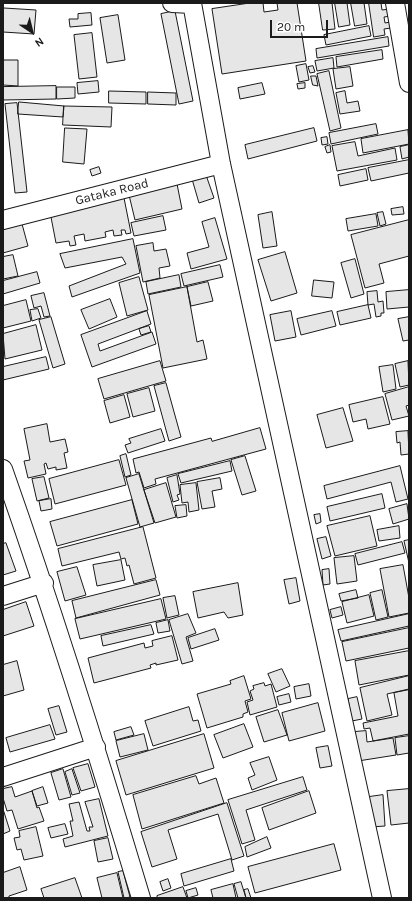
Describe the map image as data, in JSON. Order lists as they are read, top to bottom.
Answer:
{
  "streets": {
    "street": ["Gataka Road"]
  },
  "scale_bar": "20 m",
  "north": "bottom right"
}
